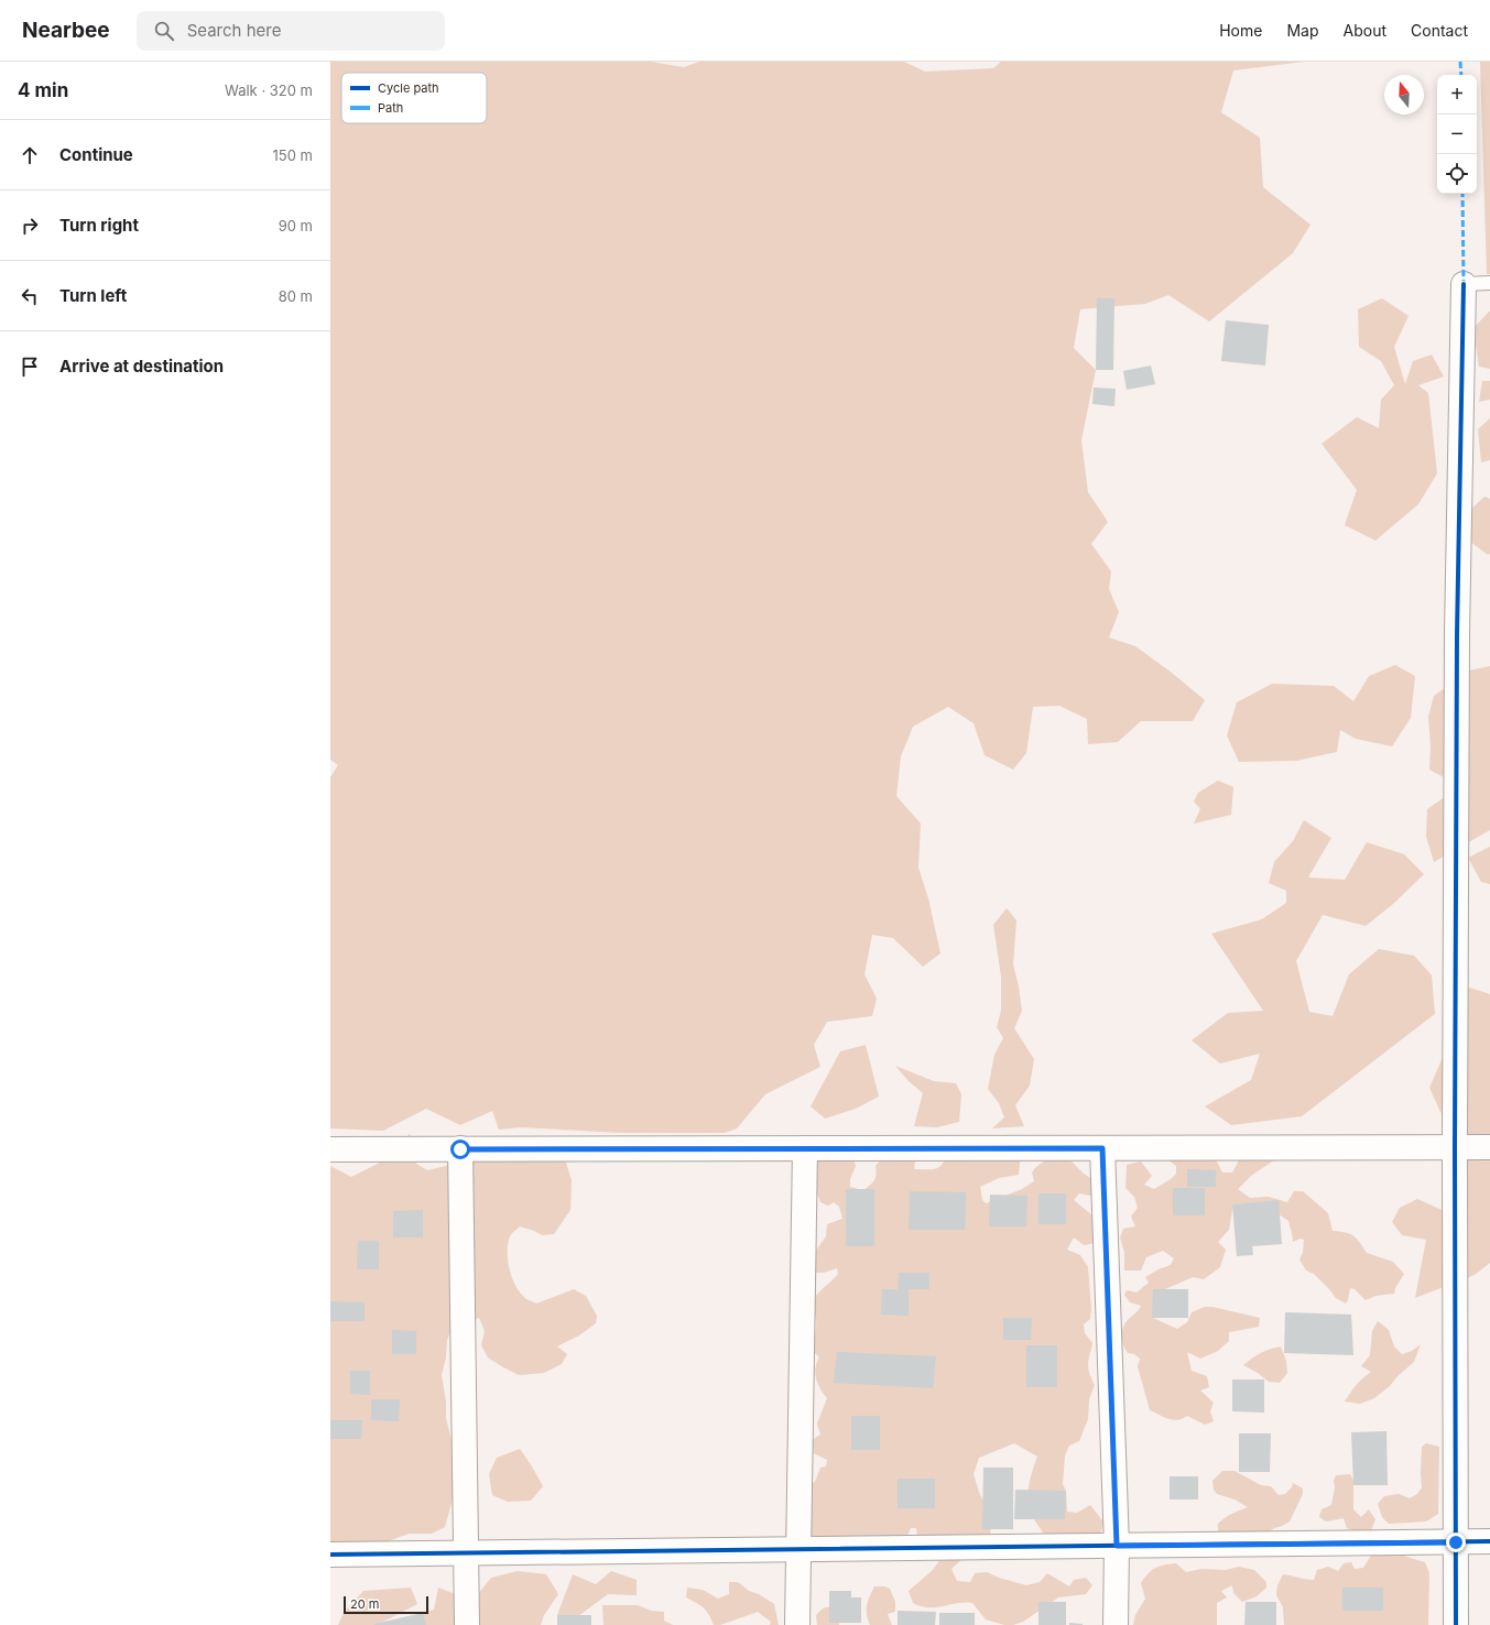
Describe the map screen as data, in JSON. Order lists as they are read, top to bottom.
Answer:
{
  "legend": ["Cycle path", "Path"],
  "scale_bar": "20 m",
  "north": "top",
  "page": {
    "header": "Nearbee",
    "search": "Search here",
    "nav": [
      "Home",
      "Map",
      "About",
      "Contact"
    ],
    "heading": ["4 min", "Walk · 320 m"],
    "map_buttons": ["+", "−"],
    "list": [
      ["Continue", "150 m"],
      ["Turn right", "90 m"],
      ["Turn left", "80 m"],
      "Arrive at destination"
    ],
    "scale": "20 m"
  }
}
